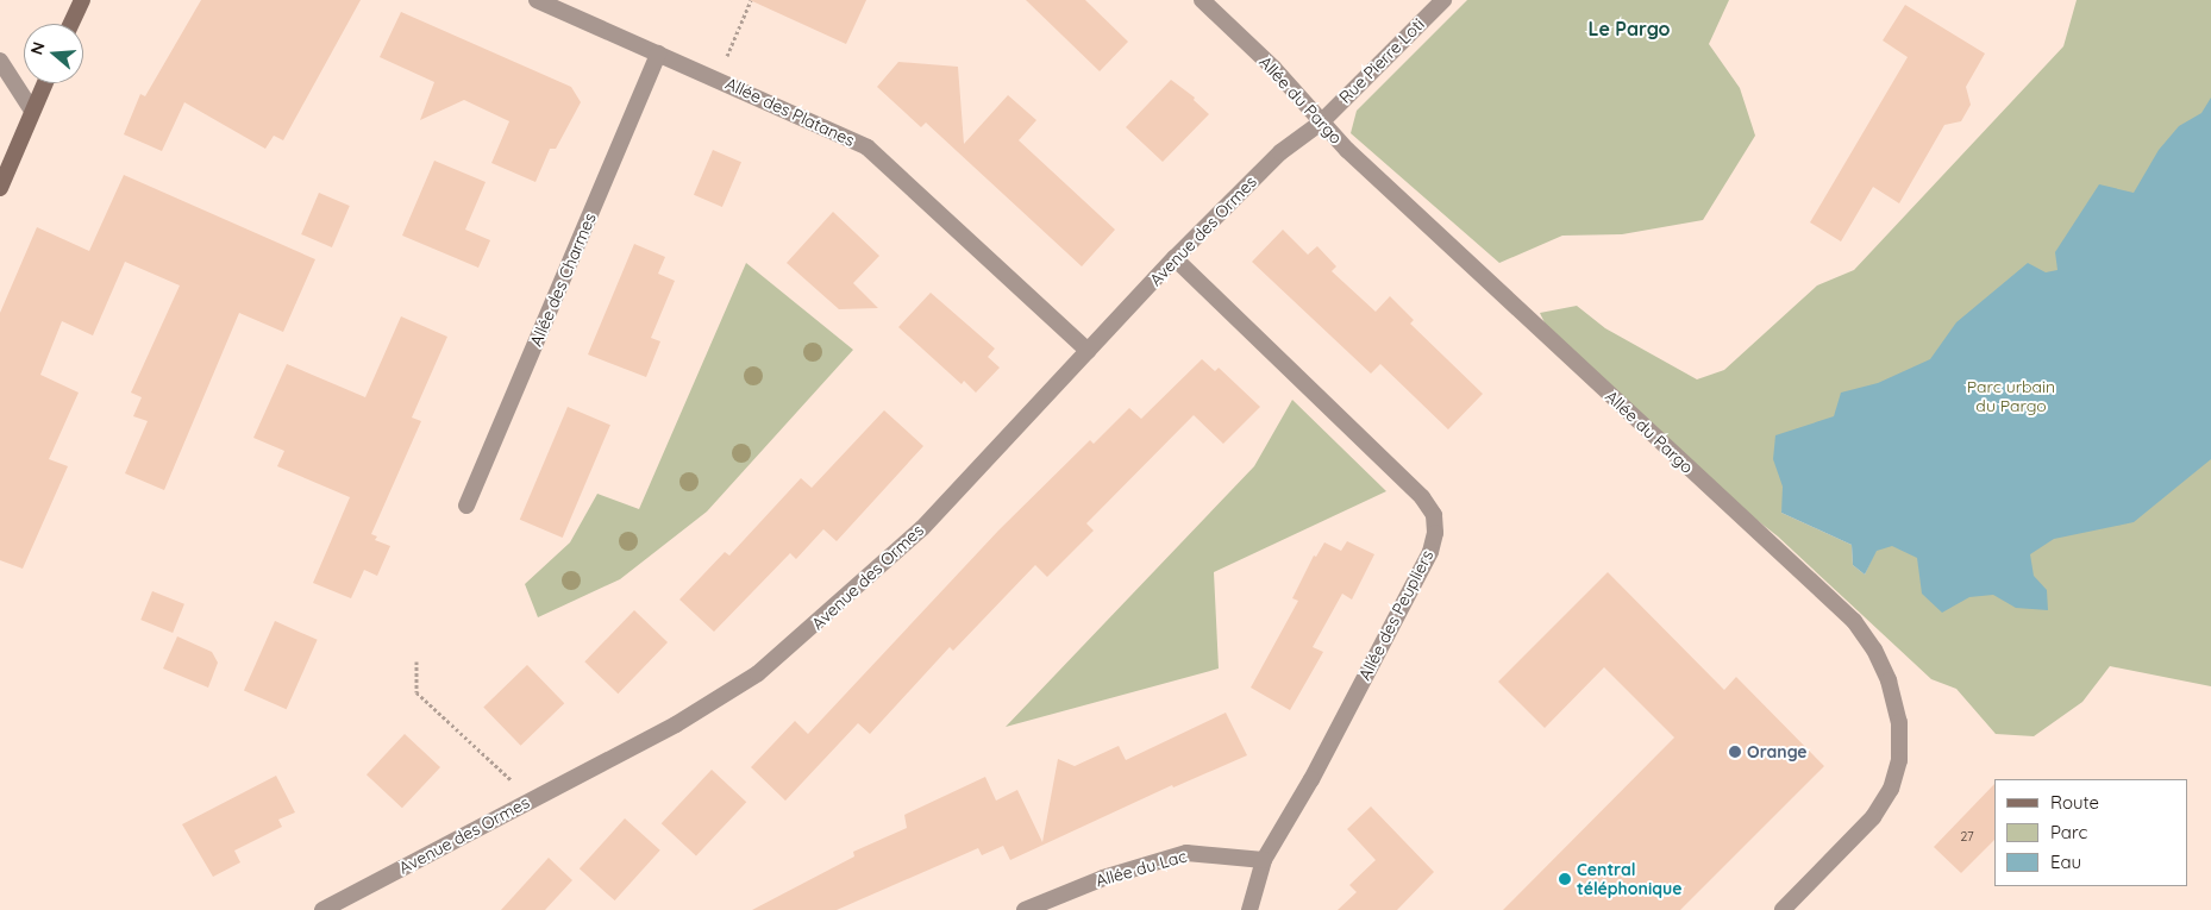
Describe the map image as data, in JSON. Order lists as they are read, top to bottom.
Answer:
{
  "streets": {
    "street": [
      "Rue Pierre Loti",
      "Allée du Pargo",
      "Allée des Platanes",
      "Avenue des Ormes",
      "Allée des Charmes",
      "Allée des Peupliers",
      "Allée du Lac"
    ]
  },
  "crossings": [
    ["Rue Pierre Loti", "Allée du Pargo"],
    ["Rue Pierre Loti", "Avenue des Ormes"],
    ["Allée du Pargo", "Avenue des Ormes"],
    ["Allée des Platanes", "Avenue des Ormes"],
    ["Allée des Platanes", "Allée des Charmes"],
    ["Avenue des Ormes", "Allée des Peupliers"],
    ["Allée des Peupliers", "Allée du Lac"]
  ],
  "districts": ["Le Pargo"],
  "parks": ["Parc urbain du Pargo"],
  "places": ["Orange", "Central téléphonique"],
  "house_numbers": ["27"],
  "legend": ["Route", "Parc", "Eau"],
  "north": "left"
}
